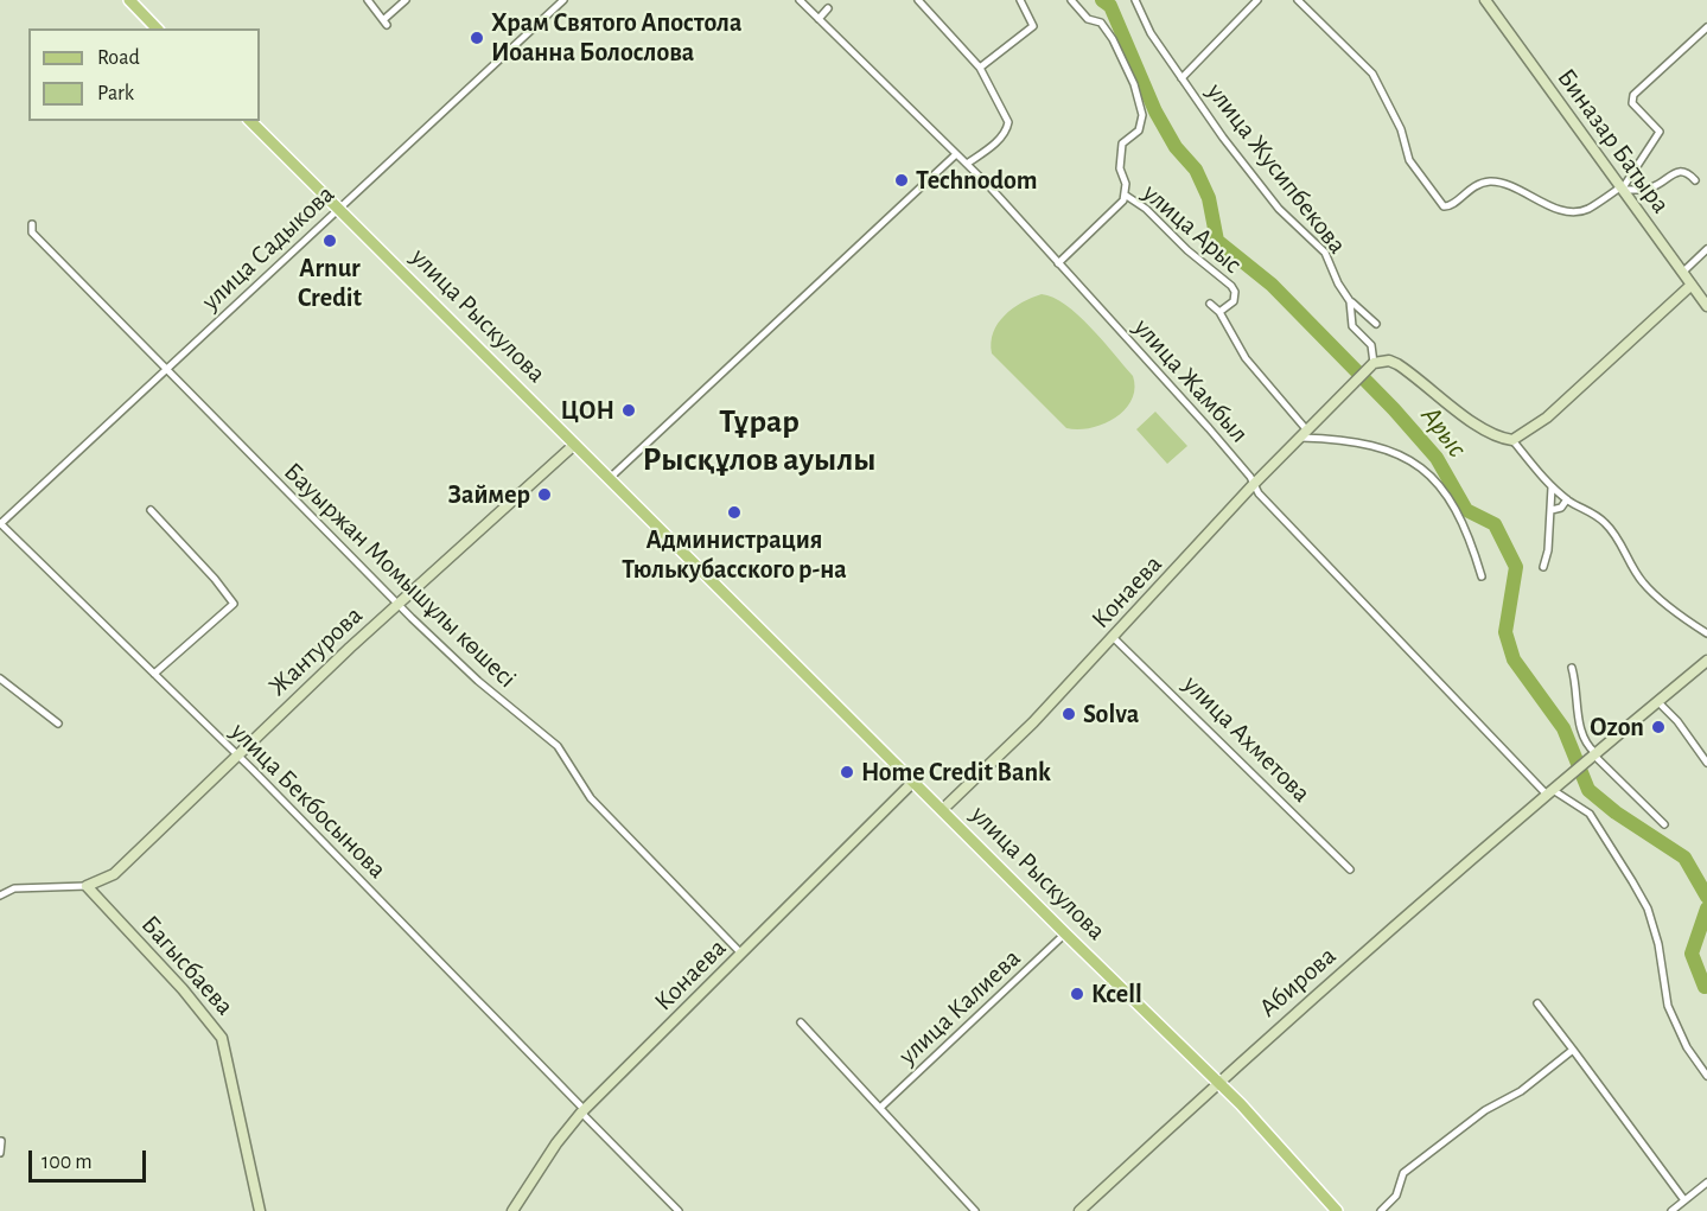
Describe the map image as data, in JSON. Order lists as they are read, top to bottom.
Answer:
{
  "streets": {
    "main road": ["улица Рыскулова"],
    "street": [
      "Биназар Батыра",
      "улица Жусипбекова",
      "улица Арыс",
      "улица Садыкова",
      "улица Жамбыл",
      "Бауыржан Момышұлы көшесі",
      "Конаева",
      "Жантурова",
      "улица Ахметова",
      "улица Бекбосынова",
      "Багысбаева",
      "Абирова",
      "улица Калиева"
    ]
  },
  "crossings": [
    ["улица Жусипбекова", "Конаева"],
    ["улица Арыс", "Конаева"],
    ["улица Садыкова", "улица Рыскулова"],
    ["улица Садыкова", "Бауыржан Момышұлы көшесі"],
    ["улица Садыкова", "улица Бекбосынова"],
    ["улица Рыскулова", "Конаева"],
    ["улица Рыскулова", "Жантурова"],
    ["улица Рыскулова", "Абирова"],
    ["улица Рыскулова", "улица Калиева"],
    ["улица Жамбыл", "Конаева"],
    ["улица Жамбыл", "Абирова"],
    ["Бауыржан Момышұлы көшесі", "Конаева"],
    ["Бауыржан Момышұлы көшесі", "Жантурова"],
    ["Конаева", "улица Ахметова"],
    ["Конаева", "улица Бекбосынова"],
    ["Жантурова", "улица Бекбосынова"],
    ["Жантурова", "Багысбаева"]
  ],
  "districts": ["Тұрар Рысқұлов ауылы"],
  "water": ["Арыс"],
  "places": [
    "Храм Святого Апостола Иоанна Болослова",
    "Technodom",
    "Arnur Credit",
    "ЦОН",
    "Займер",
    "Администрация Тюлькубасского р-на",
    "Solva",
    "Ozon",
    "Home Credit Bank",
    "Kcell"
  ],
  "legend": ["Road", "Park"],
  "scale_bar": "100 m"
}
